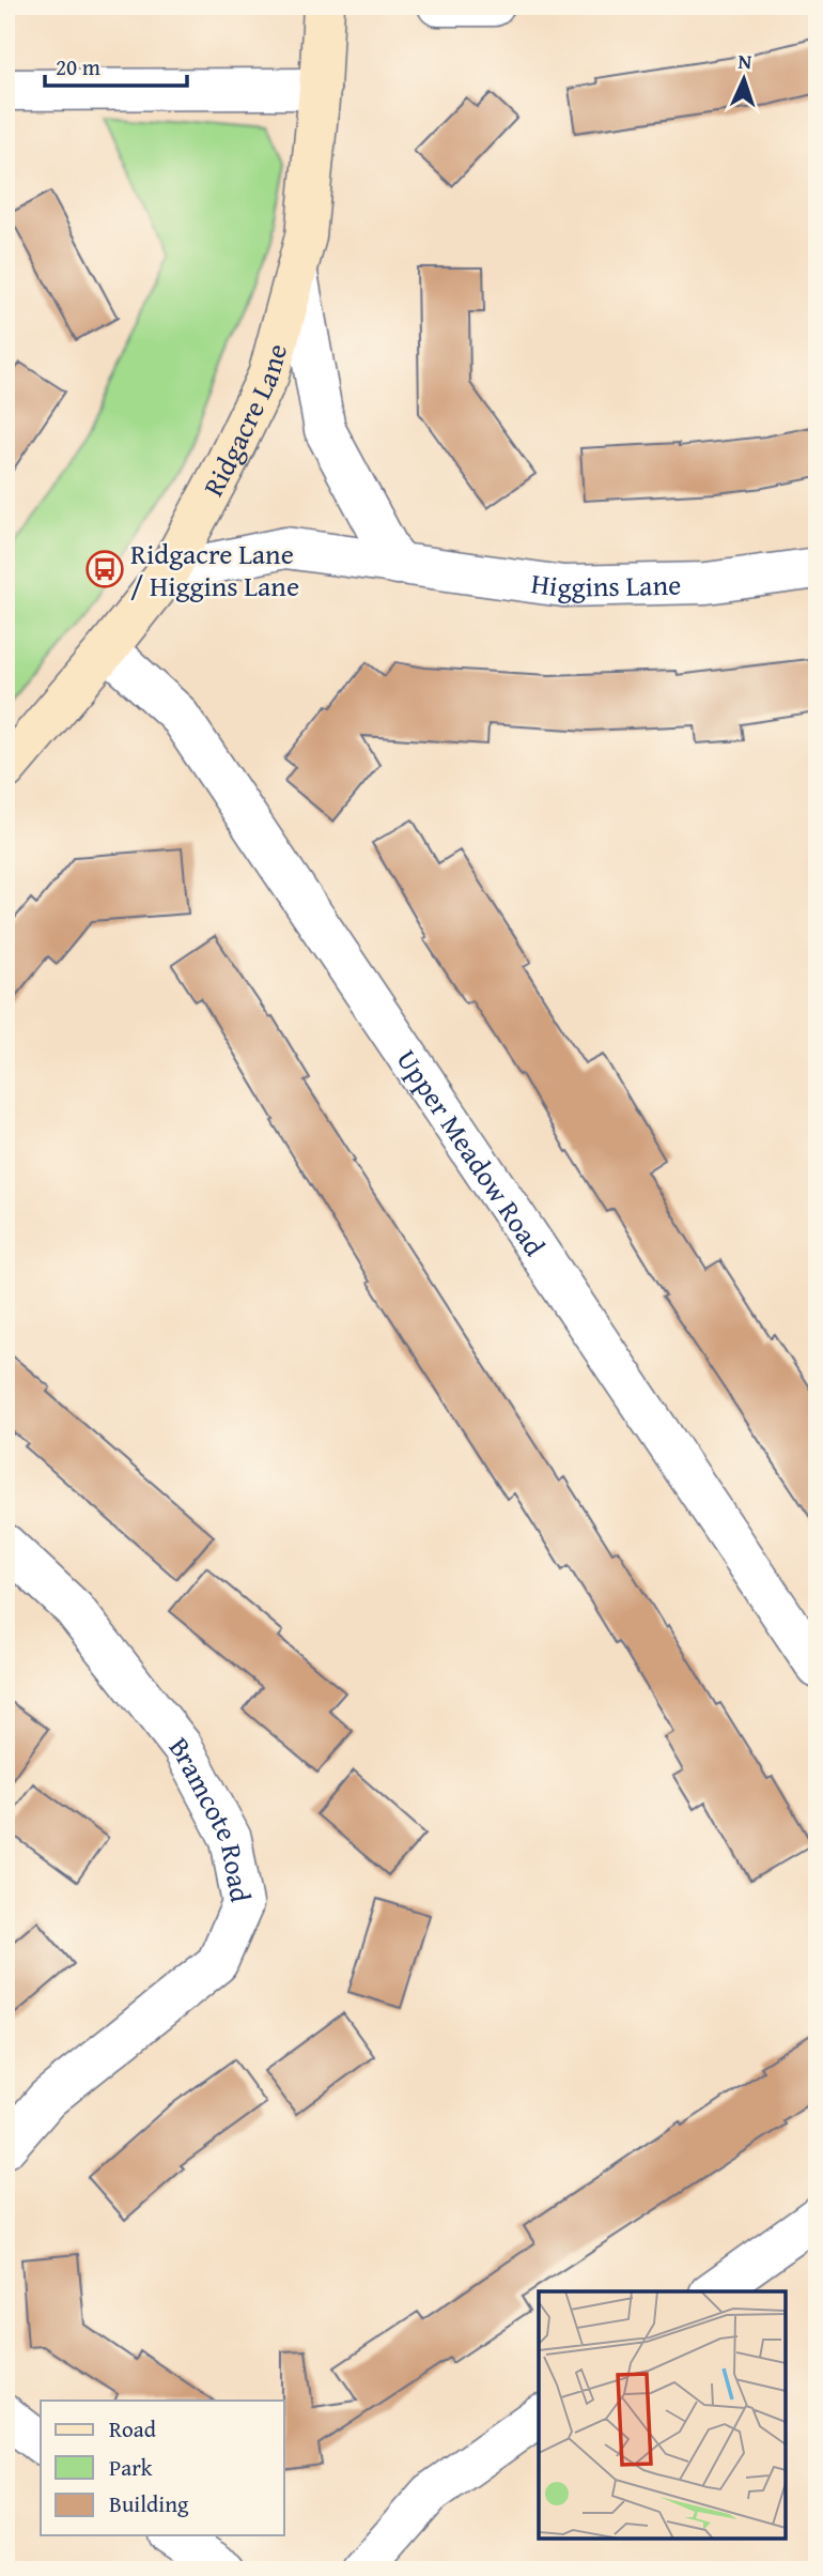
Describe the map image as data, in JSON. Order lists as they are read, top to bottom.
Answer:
{
  "streets": {
    "street": [
      "Ridgacre Lane",
      "Higgins Lane",
      "Upper Meadow Road",
      "Bramcote Road"
    ]
  },
  "crossings": [
    ["Ridgacre Lane", "Higgins Lane"],
    ["Ridgacre Lane", "Upper Meadow Road"]
  ],
  "places": {
    "bus stop": ["Ridgacre Lane / Higgins Lane"]
  },
  "legend": ["Road", "Park", "Building"],
  "scale_bar": "20 m",
  "north": "top"
}
